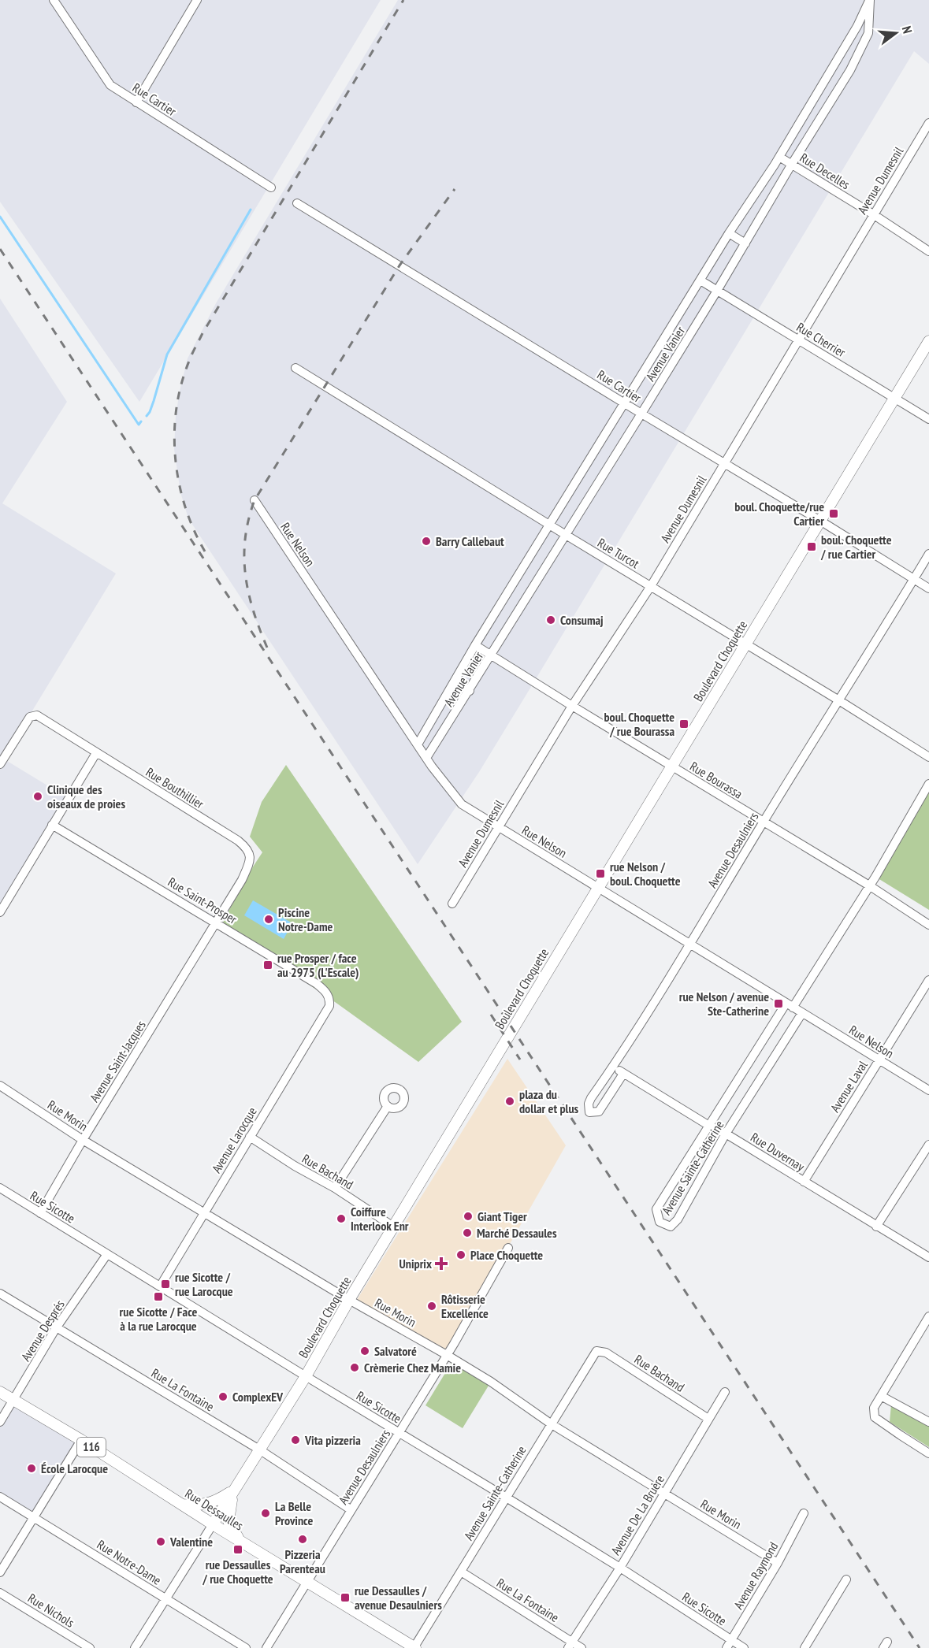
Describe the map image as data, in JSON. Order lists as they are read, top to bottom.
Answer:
{
  "streets": {
    "main road": ["Boulevard Choquette", "116", "Rue Dessaulles"],
    "street": [
      "Rue Cartier",
      "Rue Decelles",
      "Avenue Dumesnil",
      "Rue Cherrier",
      "Avenue Vanier",
      "Rue Nelson",
      "Rue Turcot",
      "Rue Bourassa",
      "Rue Bouthillier",
      "Avenue Desaulniers",
      "Rue Saint-Prosper",
      "Avenue Saint-Jacques",
      "Avenue Laval",
      "Rue Morin",
      "Avenue Larocque",
      "Rue Duvernay",
      "Avenue Sainte-Catherine",
      "Rue Bachand",
      "Rue Sicotte",
      "Avenue Després",
      "Rue La Fontaine",
      "Avenue De La Bruère",
      "Rue Notre-Dame",
      "Avenue Raymond",
      "Rue Nichols"
    ]
  },
  "crossings": [
    ["Rue Cartier", "Avenue Dumesnil"],
    ["Rue Cartier", "Avenue Vanier"],
    ["Rue Cartier", "Boulevard Choquette"],
    ["Rue Cartier", "Avenue Desaulniers"],
    ["Rue Decelles", "Avenue Dumesnil"],
    ["Rue Decelles", "Avenue Vanier"],
    ["Avenue Dumesnil", "Rue Cherrier"],
    ["Avenue Dumesnil", "Rue Nelson"],
    ["Avenue Dumesnil", "Rue Turcot"],
    ["Avenue Dumesnil", "Rue Bourassa"],
    ["Rue Cherrier", "Avenue Vanier"],
    ["Rue Cherrier", "Boulevard Choquette"],
    ["Avenue Vanier", "Rue Nelson"],
    ["Avenue Vanier", "Rue Turcot"],
    ["Avenue Vanier", "Rue Bourassa"],
    ["Rue Nelson", "Boulevard Choquette"],
    ["Rue Nelson", "Avenue Desaulniers"],
    ["Rue Nelson", "Avenue Laval"],
    ["Rue Nelson", "Avenue Sainte-Catherine"],
    ["Rue Turcot", "Boulevard Choquette"],
    ["Rue Turcot", "Avenue Desaulniers"],
    ["Boulevard Choquette", "Rue Bourassa"],
    ["Boulevard Choquette", "Rue Morin"],
    ["Boulevard Choquette", "Rue Bachand"],
    ["Boulevard Choquette", "Rue Sicotte"],
    ["Boulevard Choquette", "Rue La Fontaine"],
    ["Boulevard Choquette", "Rue Dessaulles"],
    ["Boulevard Choquette", "Rue Notre-Dame"],
    ["Rue Bourassa", "Avenue Desaulniers"],
    ["Rue Bourassa", "Avenue Sainte-Catherine"],
    ["Rue Bouthillier", "Rue Saint-Prosper"],
    ["Rue Bouthillier", "Avenue Saint-Jacques"],
    ["Avenue Desaulniers", "Rue Morin"],
    ["Avenue Desaulniers", "Rue Duvernay"],
    ["Avenue Desaulniers", "Rue Sicotte"],
    ["Avenue Desaulniers", "Rue La Fontaine"],
    ["Avenue Desaulniers", "Rue Dessaulles"],
    ["Rue Saint-Prosper", "Avenue Saint-Jacques"],
    ["Rue Saint-Prosper", "Avenue Larocque"],
    ["Avenue Saint-Jacques", "Rue Morin"],
    ["Avenue Saint-Jacques", "Rue Sicotte"],
    ["Avenue Laval", "Rue Duvernay"],
    ["Rue Morin", "Avenue Larocque"],
    ["Rue Morin", "Avenue Sainte-Catherine"],
    ["Rue Morin", "Avenue De La Bruère"],
    ["Rue Morin", "Avenue Raymond"],
    ["Avenue Larocque", "Rue Bachand"],
    ["Avenue Larocque", "Rue Sicotte"],
    ["Rue Duvernay", "Avenue Sainte-Catherine"],
    ["Avenue Sainte-Catherine", "Rue Bachand"],
    ["Avenue Sainte-Catherine", "Rue Sicotte"],
    ["Avenue Sainte-Catherine", "Rue La Fontaine"],
    ["Avenue Sainte-Catherine", "Rue Dessaulles"],
    ["Rue Bachand", "Avenue De La Bruère"],
    ["Rue Sicotte", "Avenue Després"],
    ["Rue Sicotte", "Avenue De La Bruère"],
    ["Rue Sicotte", "Avenue Raymond"],
    ["Avenue Després", "Rue La Fontaine"],
    ["Avenue Després", "Rue Dessaulles"],
    ["Rue La Fontaine", "Avenue De La Bruère"]
  ],
  "places": {
    "transit": [
      "boul. Choquette/rue Cartier",
      "boul. Choquette / rue Cartier",
      "boul. Choquette / rue Bourassa",
      "rue Nelson / boul. Choquette",
      "rue Prosper / face au 2975 (L'Escale)",
      "rue Nelson / avenue Ste-Catherine",
      "rue Sicotte / rue Larocque",
      "rue Sicotte / Face à la rue Larocque",
      "rue Dessaulles / rue Choquette",
      "rue Dessaulles / avenue Desaulniers"
    ],
    "other": [
      "Barry Callebaut",
      "Consumaj",
      "Clinique des oiseaux de proies",
      "Piscine Notre-Dame",
      "plaza du dollar et plus",
      "Giant Tiger",
      "Coiffure Interlook Enr",
      "Marché Dessaules",
      "Place Choquette",
      "Rôtisserie Excellence",
      "Salvatoré",
      "Crèmerie Chez Mamie",
      "ComplexEV",
      "Vita pizzeria",
      "École Larocque",
      "La Belle Province",
      "Pizzeria Parenteau",
      "Valentine"
    ],
    "health": ["Uniprix"]
  },
  "north": "right"
}
